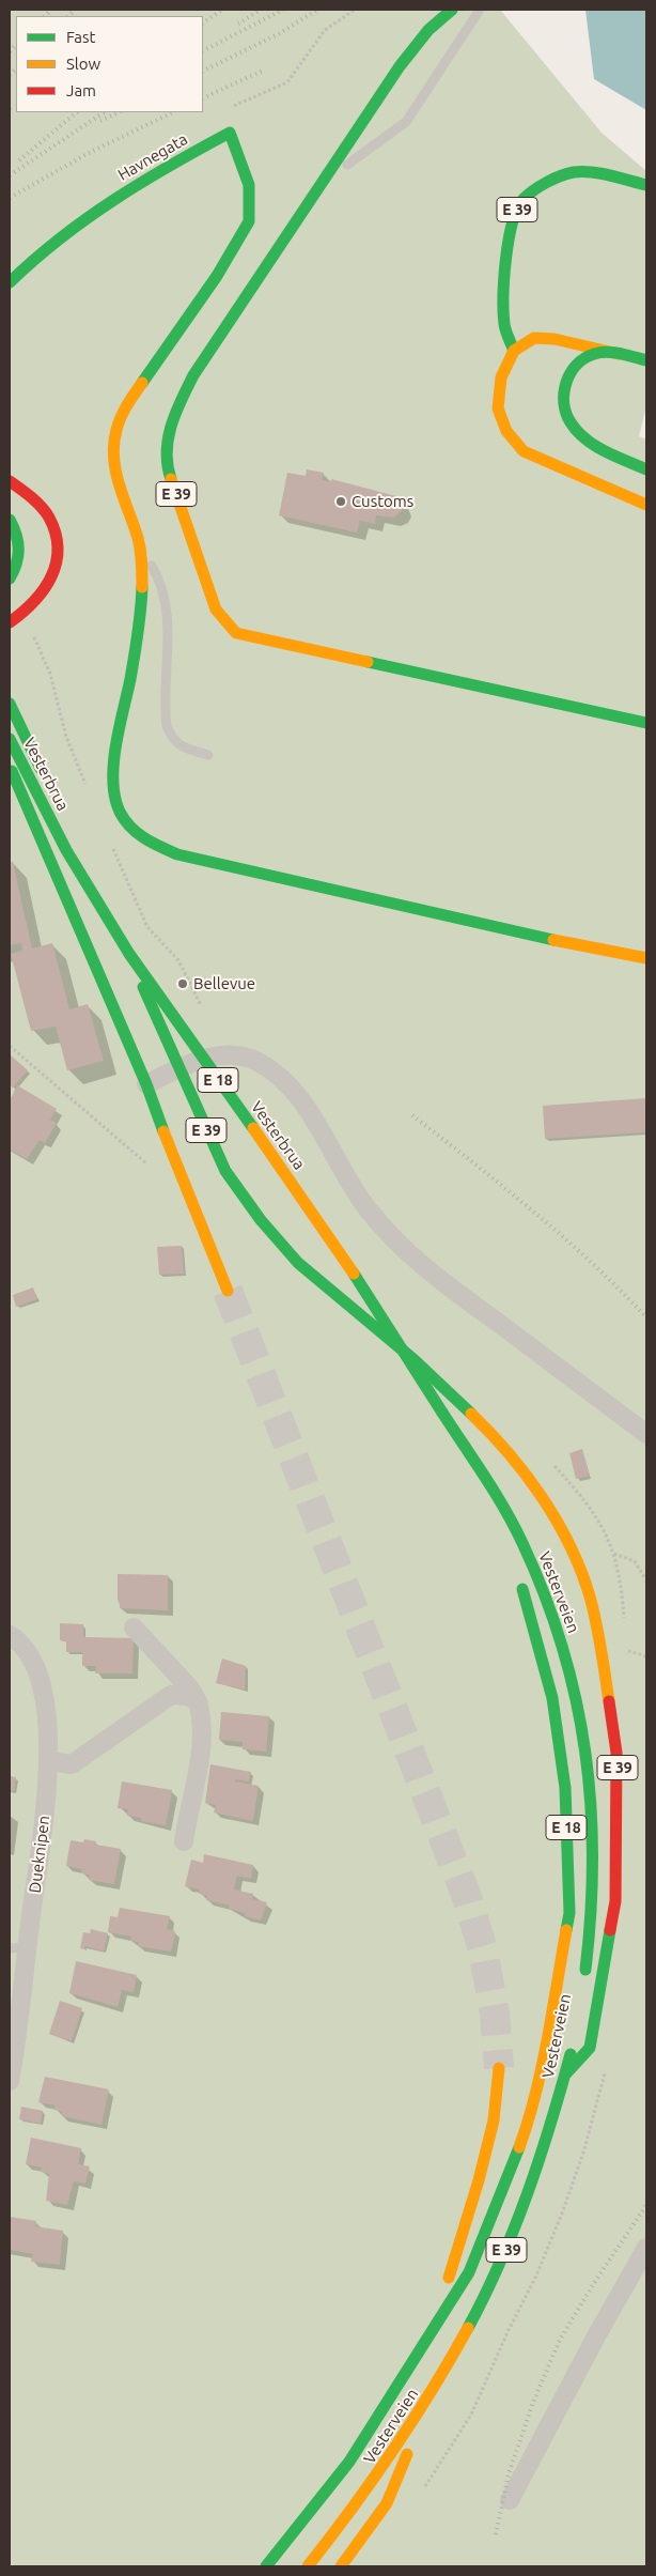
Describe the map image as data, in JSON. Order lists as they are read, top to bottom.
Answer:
{
  "streets": {
    "highway": [
      "Havnegata",
      "E 39",
      "Vesterbrua",
      "E 18",
      "Vesterveien"
    ],
    "street": ["Dueknipen"]
  },
  "crossings": [
    ["E 39", "Vesterveien"],
    ["Vesterbrua", "E 18"],
    ["Vesterbrua", "Vesterveien"],
    ["E 18", "Vesterveien"]
  ],
  "places": ["Customs", "Bellevue"],
  "legend": ["Fast", "Slow", "Jam"]
}
